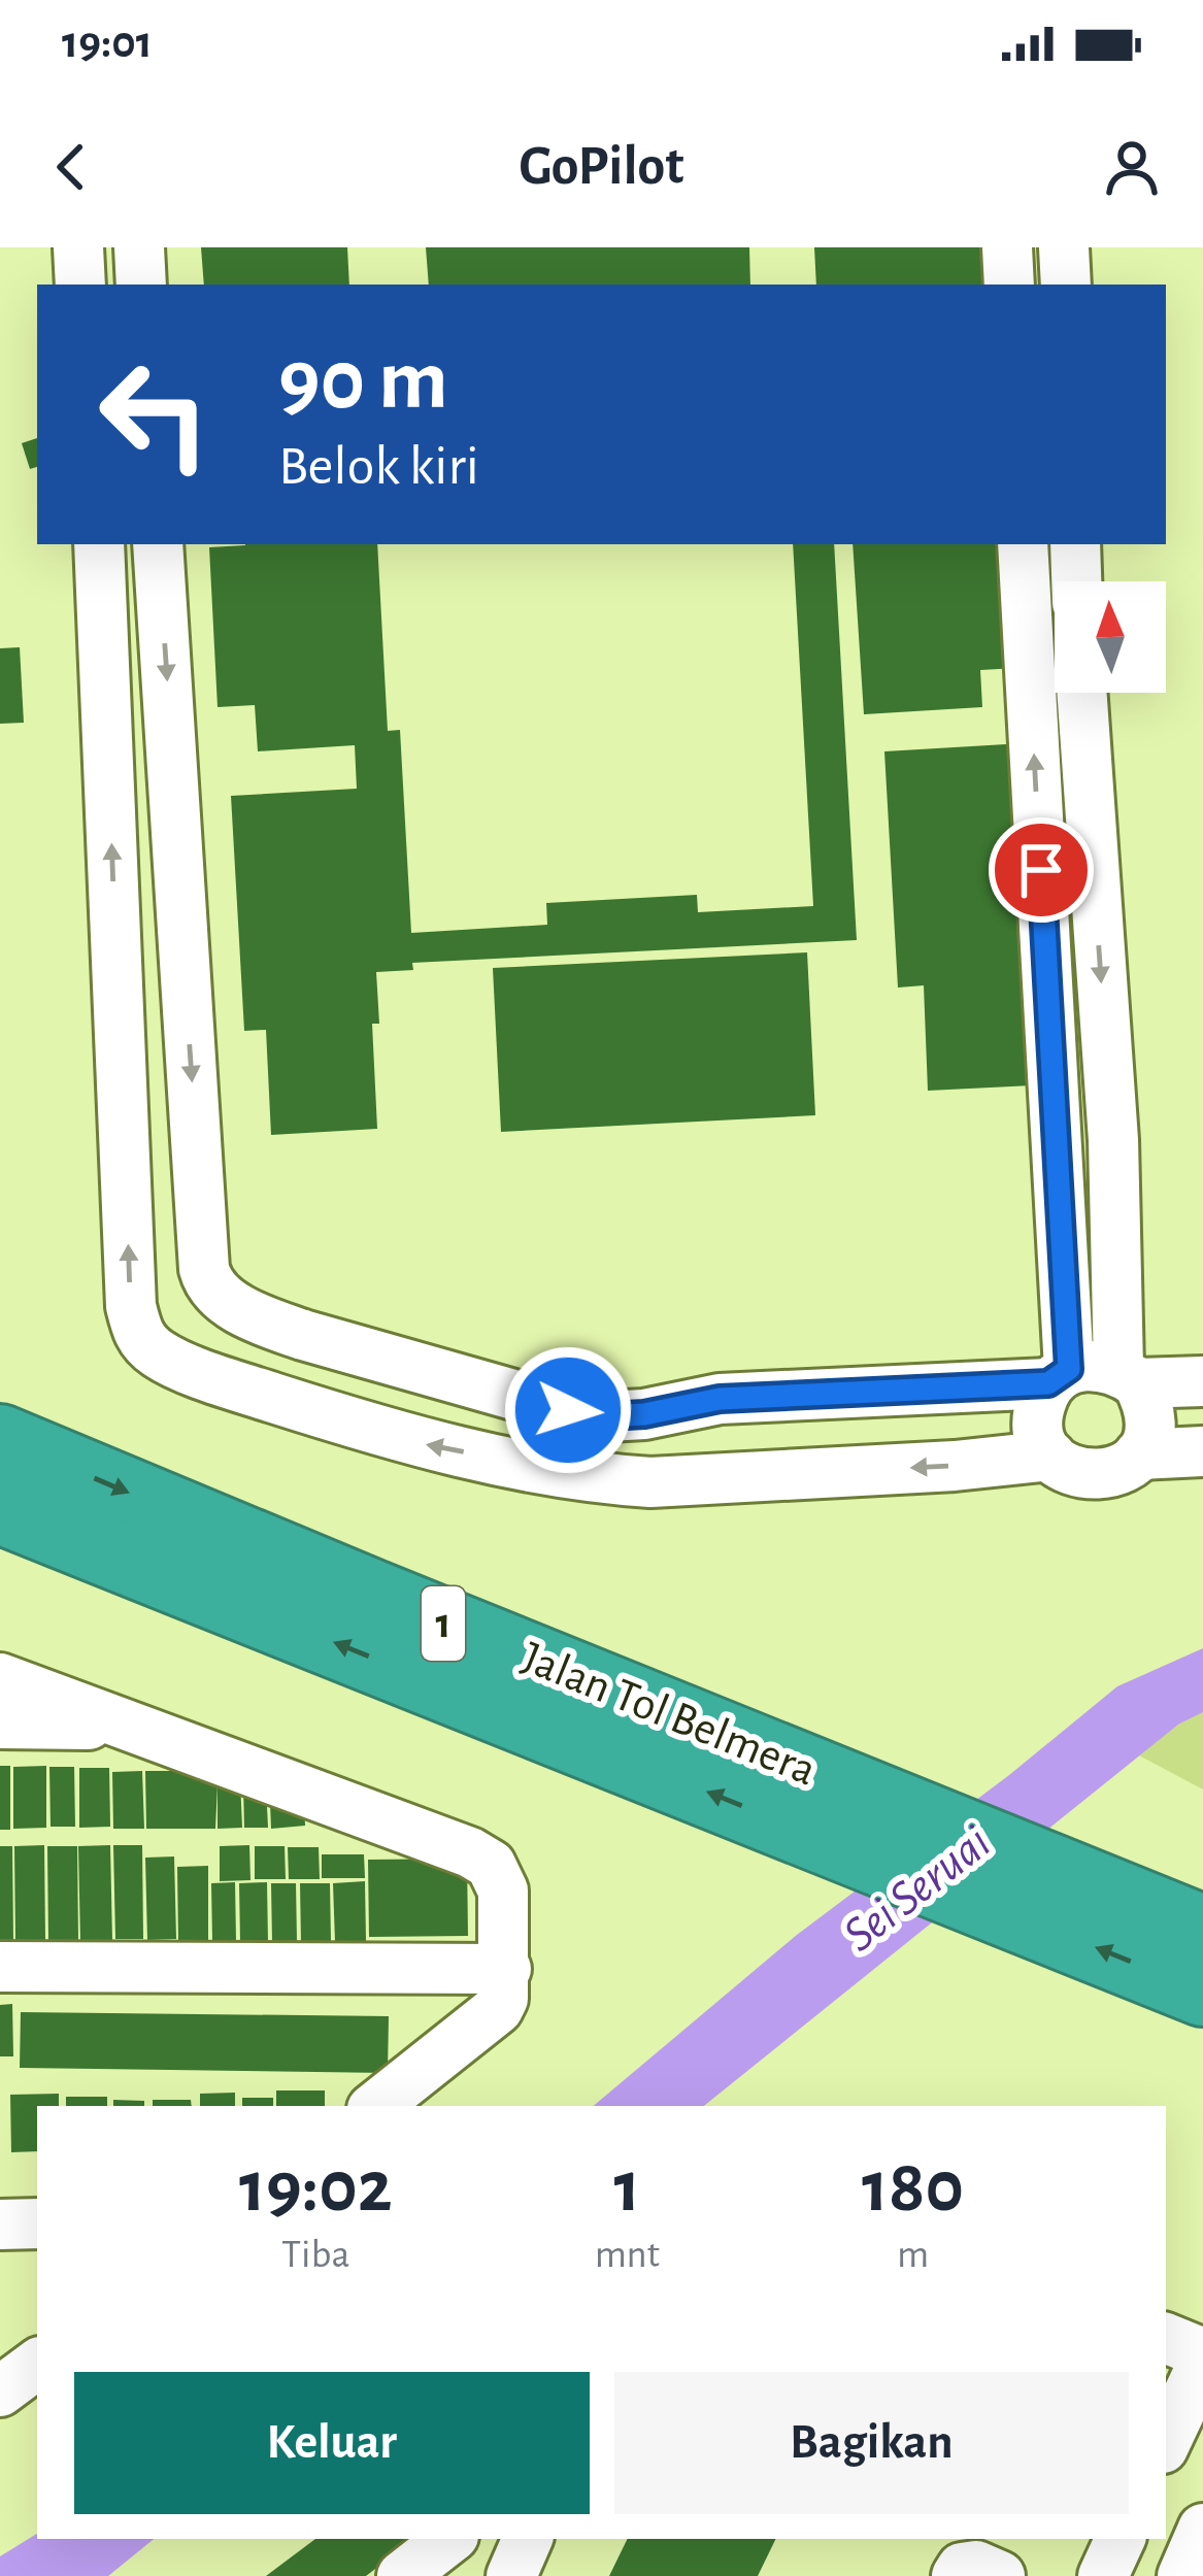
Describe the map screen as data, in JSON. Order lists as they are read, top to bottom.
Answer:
{
  "streets": {
    "highway": ["1", "Jalan Tol Belmera"]
  },
  "water": ["Sei Seruai"],
  "north": "top",
  "page": {
    "status": "19:01",
    "header": "GoPilot",
    "turn": ["90 m", "Belok kiri"],
    "eta": [
      "19:02",
      "Tiba",
      "1",
      "mnt",
      "180",
      "m"
    ],
    "buttons": ["Keluar", "Bagikan"]
  }
}
